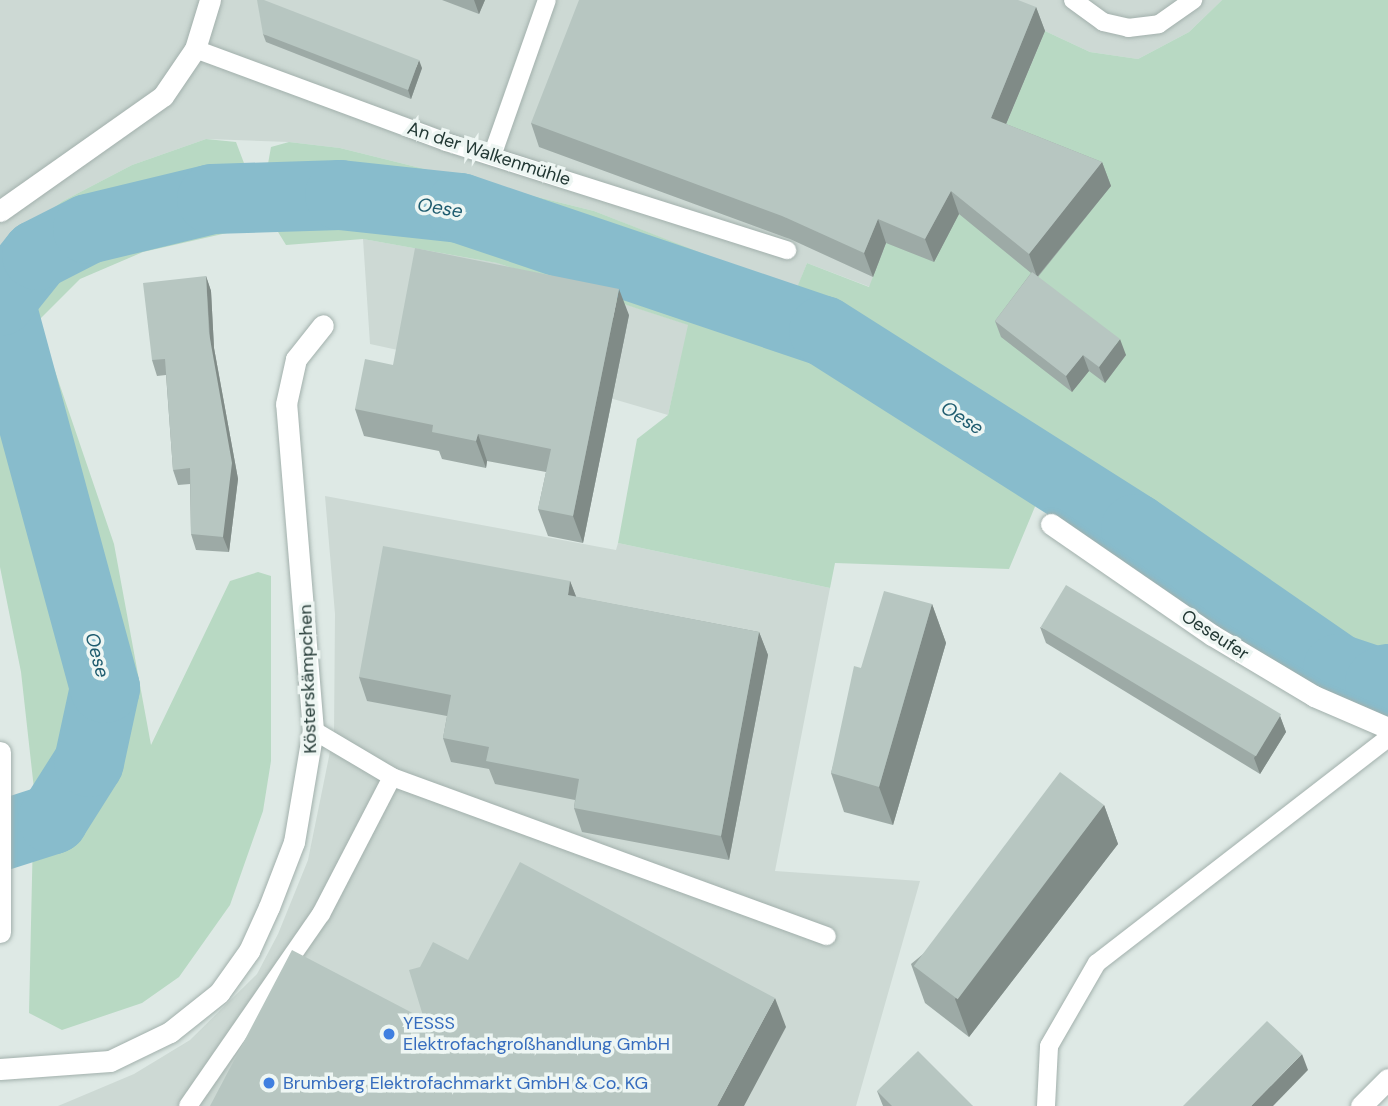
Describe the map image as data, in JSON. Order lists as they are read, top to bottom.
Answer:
{
  "streets": {
    "street": ["Oeseufer", "Kösterskämpchen"],
    "lane": ["An der Walkenmühle"]
  },
  "water": ["Oese"],
  "places": ["YESSS Elektrofachgroßhandlung GmbH", "Brumberg Elektrofachmarkt GmbH & Co. KG"]
}
